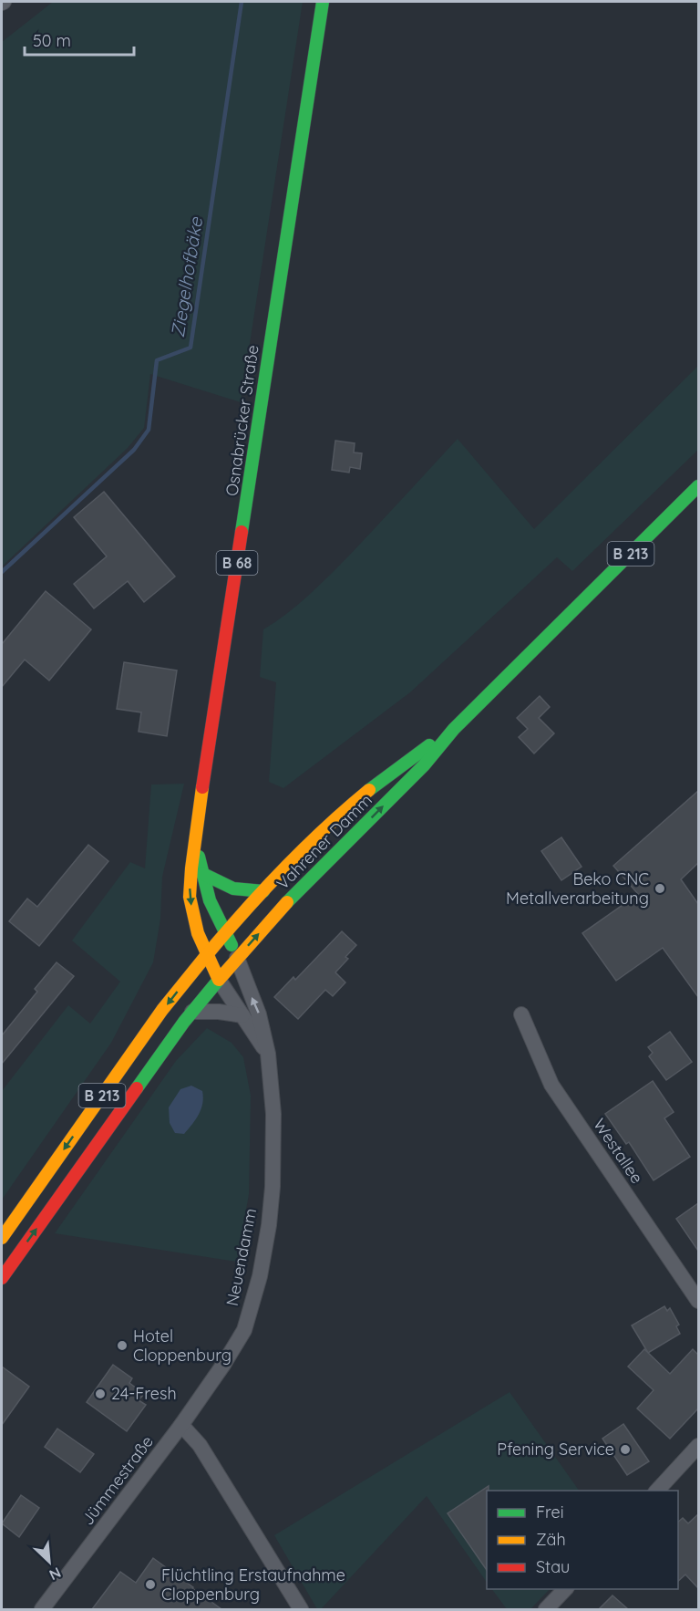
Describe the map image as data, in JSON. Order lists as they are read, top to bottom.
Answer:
{
  "streets": {
    "main road": [
      "Osnabrücker Straße",
      "B 213",
      "B 68",
      "Vahrener Damm"
    ],
    "street": ["Westallee", "Neuendamm", "Jümmestraße"]
  },
  "crossings": [
    ["Osnabrücker Straße", "B 213"],
    ["Osnabrücker Straße", "Vahrener Damm"],
    ["Osnabrücker Straße", "Neuendamm"],
    ["B 213", "Vahrener Damm"],
    ["B 213", "Neuendamm"],
    ["Vahrener Damm", "Neuendamm"],
    ["Neuendamm", "Jümmestraße"]
  ],
  "water": ["Ziegelhofbäke"],
  "places": [
    "Beko CNC Metallverarbeitung",
    "Hotel Cloppenburg",
    "24-Fresh",
    "Pfening Service",
    "Flüchtling Erstaufnahme Cloppenburg"
  ],
  "legend": ["Frei", "Zäh", "Stau"],
  "scale_bar": "50 m",
  "north": "bottom right"
}
